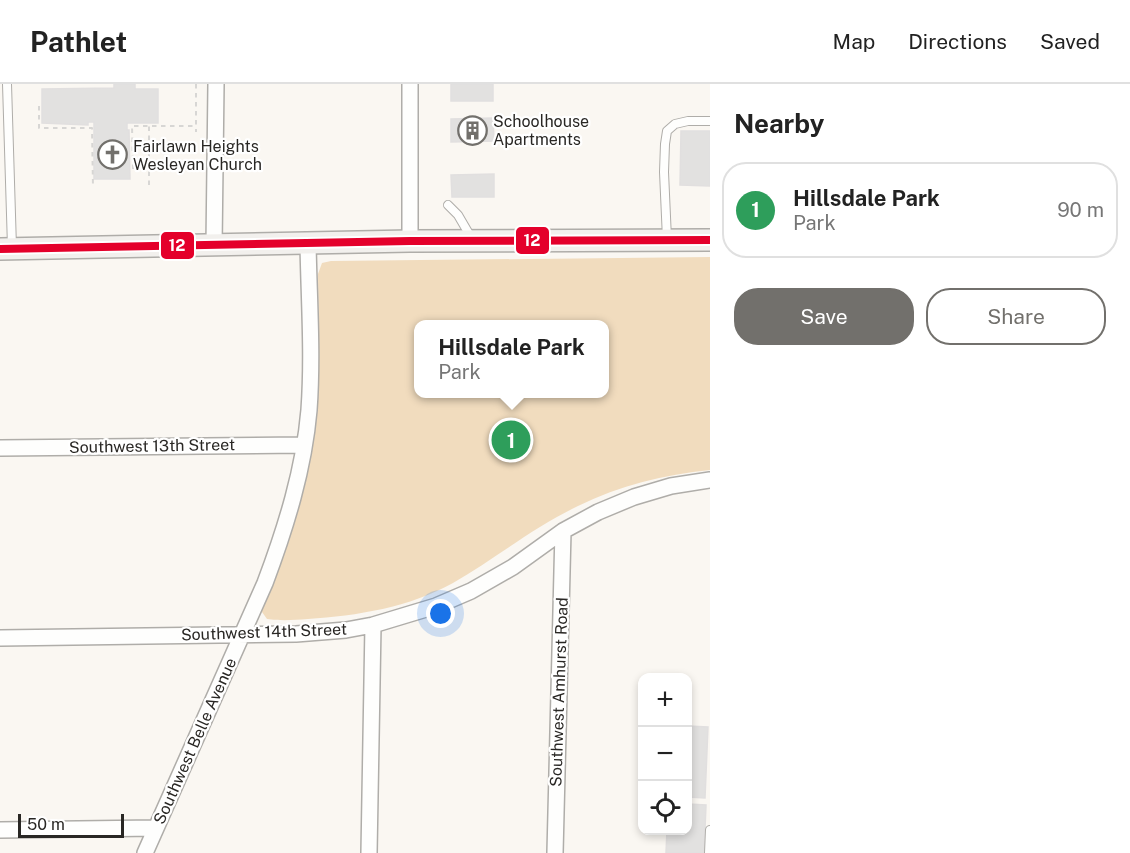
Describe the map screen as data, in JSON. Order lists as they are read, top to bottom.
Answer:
{
  "streets": {
    "street": [
      "Southwest 13th Street",
      "Southwest 14th Street",
      "Southwest Amhurst Road",
      "Southwest Belle Avenue"
    ]
  },
  "crossings": [
    ["Southwest 13th Street", "Southwest Belle Avenue"],
    ["Southwest 14th Street", "Southwest Amhurst Road"],
    ["Southwest 14th Street", "Southwest Belle Avenue"]
  ],
  "places": {
    "building": ["Schoolhouse Apartments"],
    "church": ["Fairlawn Heights Wesleyan Church"]
  },
  "lines": ["transit line 12"],
  "scale_bar": "50 m",
  "page": {
    "header": "Pathlet",
    "nav": ["Map", "Directions", "Saved"],
    "heading": "Nearby",
    "list": [
      {
        "mark": "1",
        "name": "Hillsdale Park",
        "note": "Park",
        "value": "90 m"
      }
    ],
    "buttons": ["Save", "Share"],
    "popup": ["Hillsdale Park", "Park"],
    "pins": "1",
    "map_buttons": ["+", "−"],
    "scale": "50 m"
  }
}
